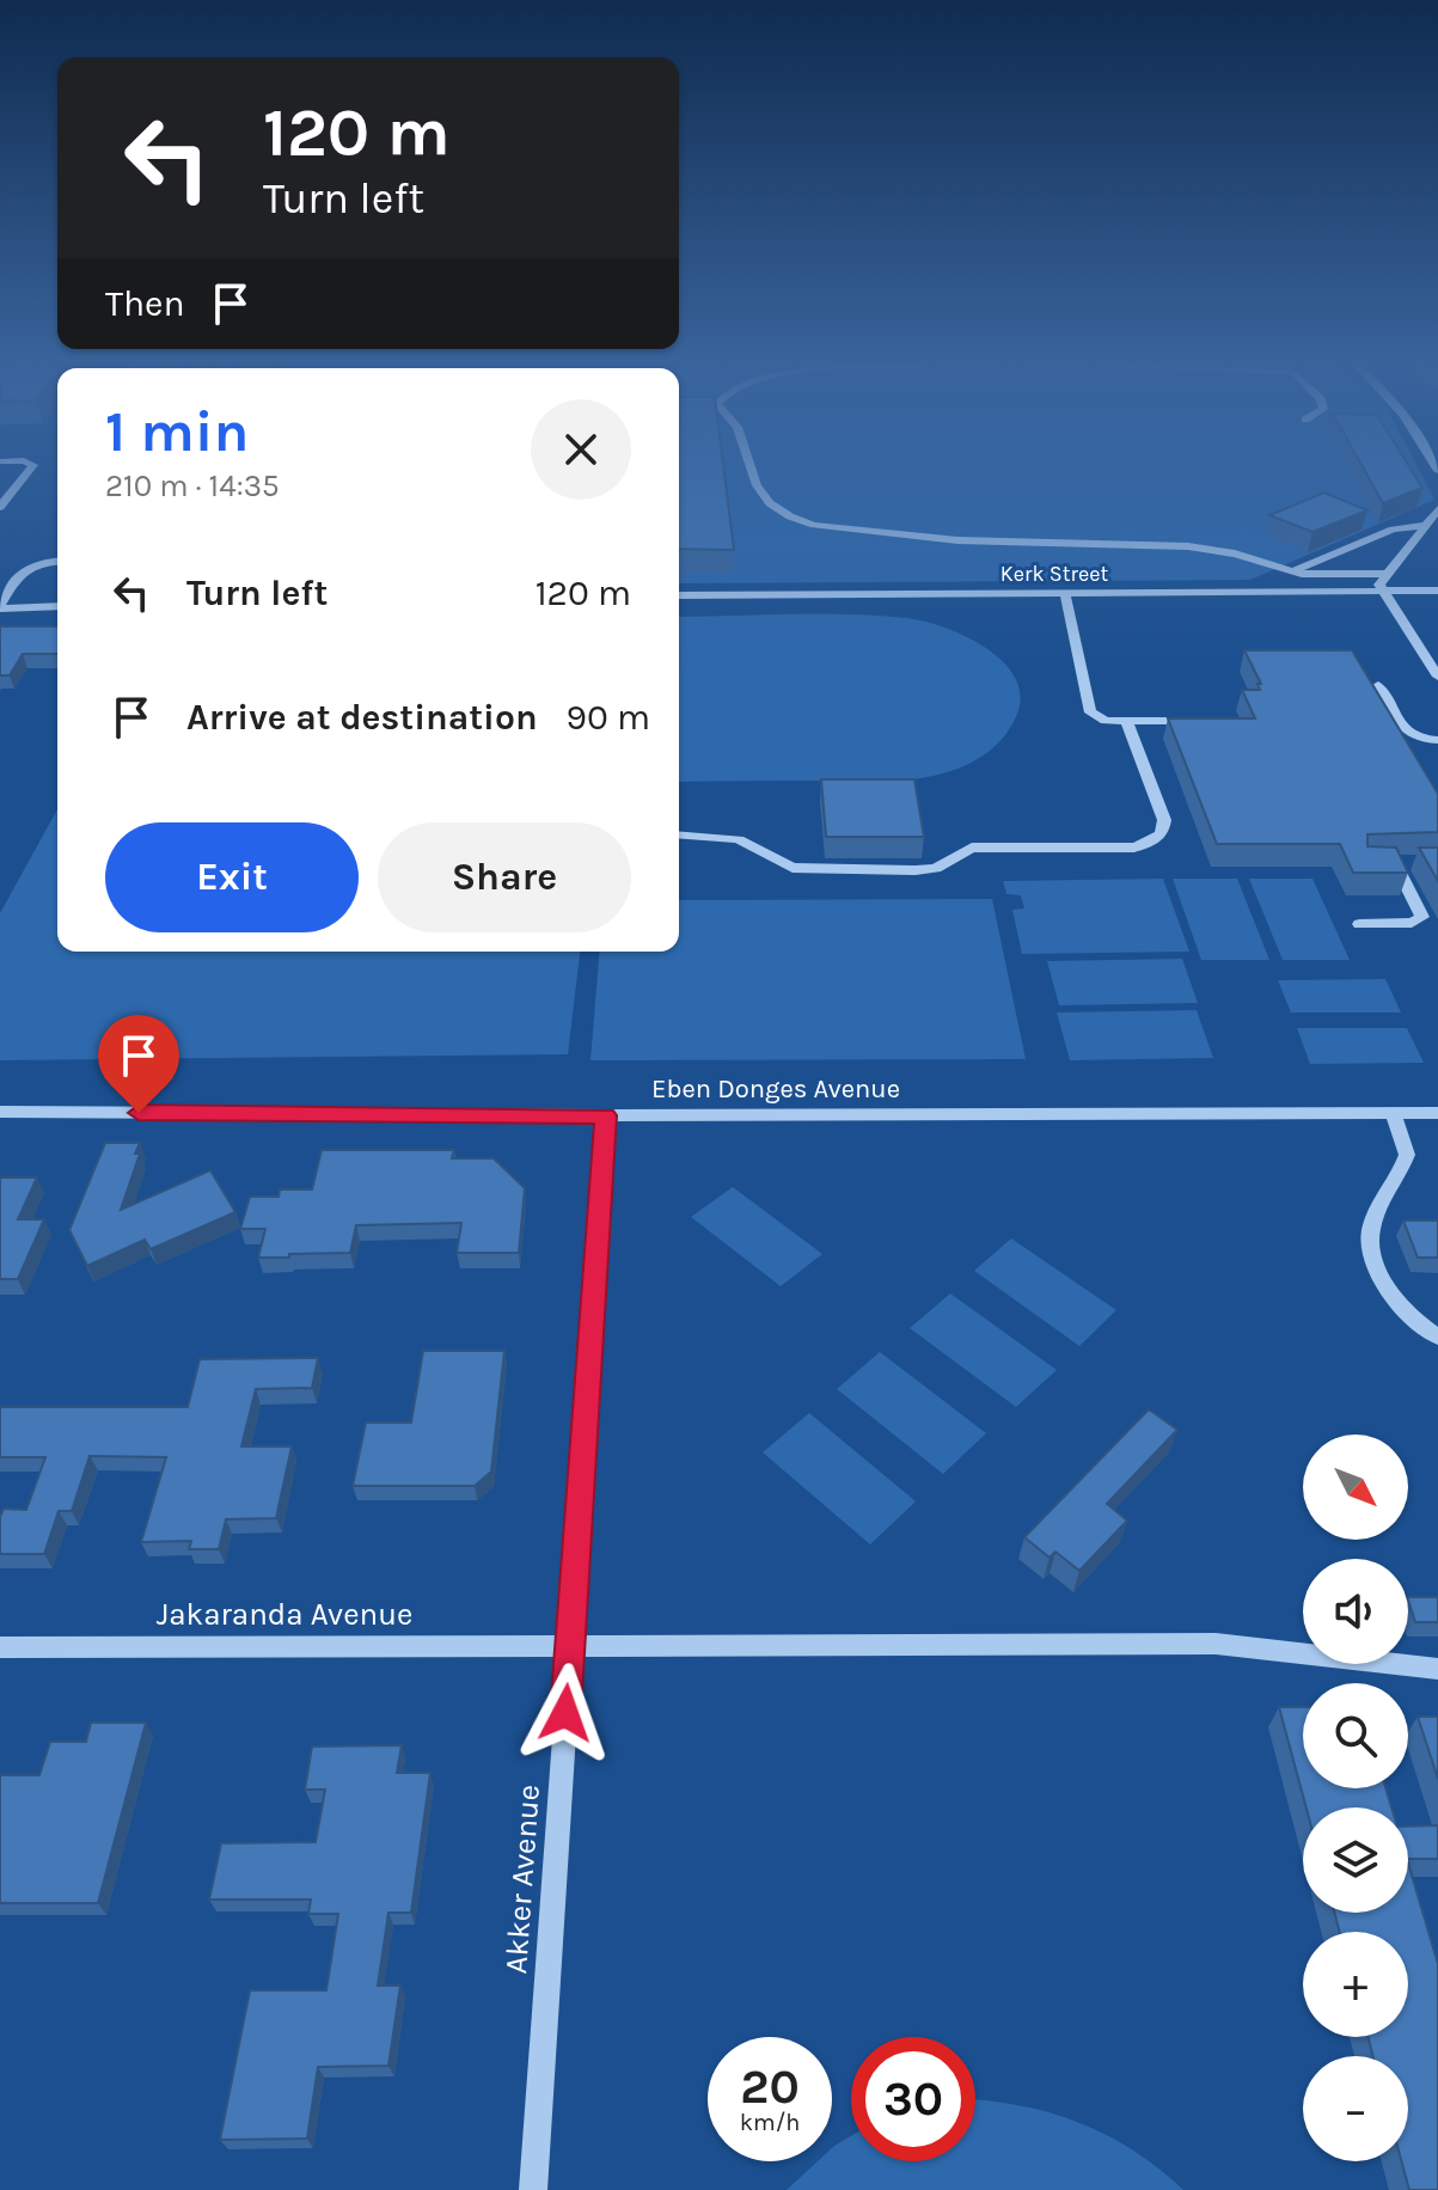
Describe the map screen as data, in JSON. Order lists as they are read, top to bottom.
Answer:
{
  "streets": {
    "street": [
      "Kerk Street",
      "Eben Donges Avenue",
      "Jakaranda Avenue",
      "Akker Avenue"
    ]
  },
  "crossings": [
    ["Eben Donges Avenue", "Akker Avenue"],
    ["Jakaranda Avenue", "Akker Avenue"]
  ],
  "north": "bottom right",
  "page": {
    "turn": ["120 m", "Turn left"],
    "then": "Then",
    "heading": ["1 min", "210 m · 14:35"],
    "list": [
      {
        "name": "Turn left",
        "value": "120 m"
      },
      {
        "name": "Arrive at destination",
        "value": "90 m"
      }
    ],
    "buttons": ["Exit", "Share"],
    "map_buttons": ["+", "−"],
    "speed": "20 km/h",
    "limit": "30"
  }
}
